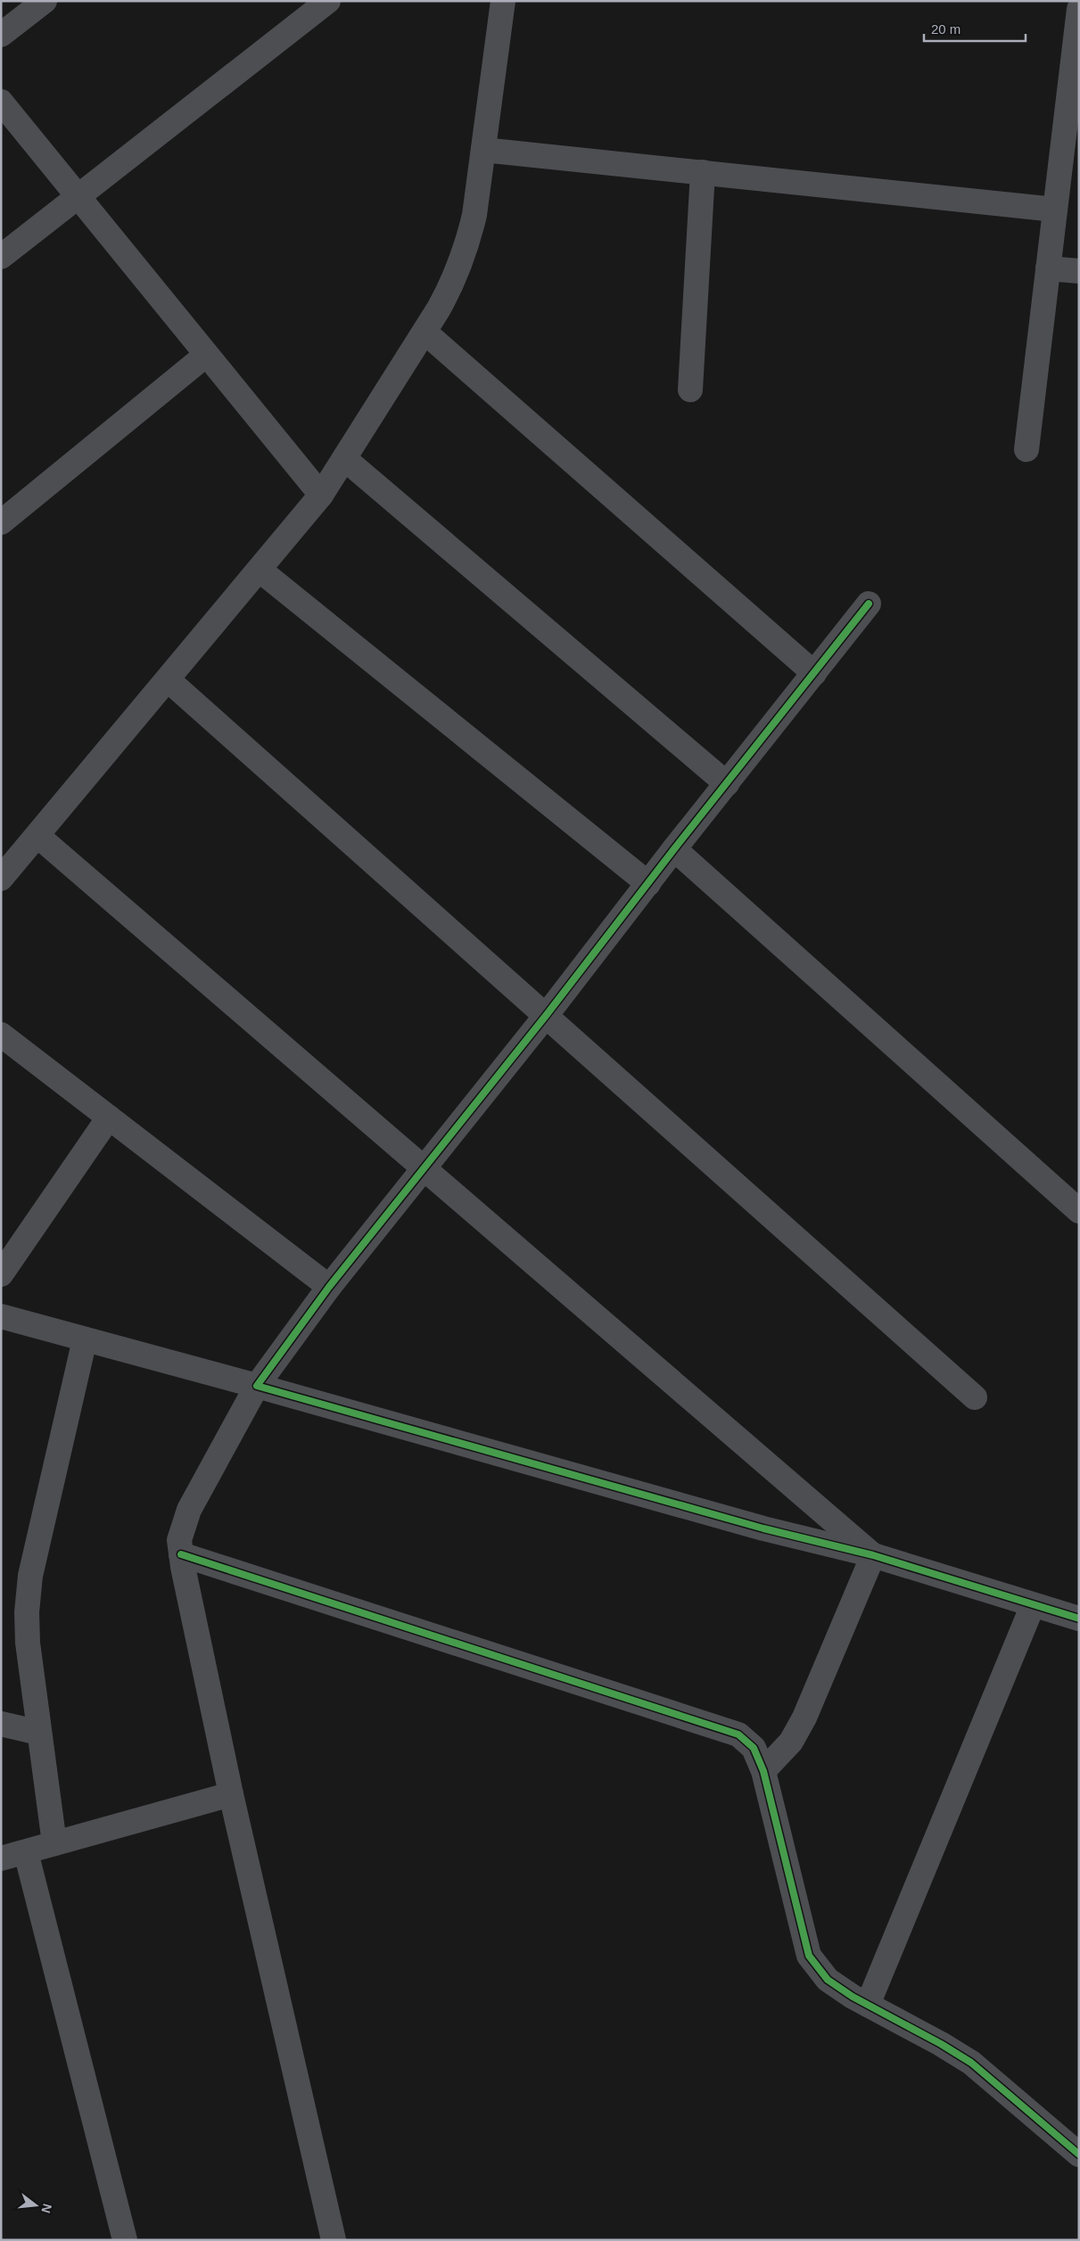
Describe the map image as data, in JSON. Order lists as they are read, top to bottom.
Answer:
{
  "scale_bar": "20 m",
  "north": "right"
}
